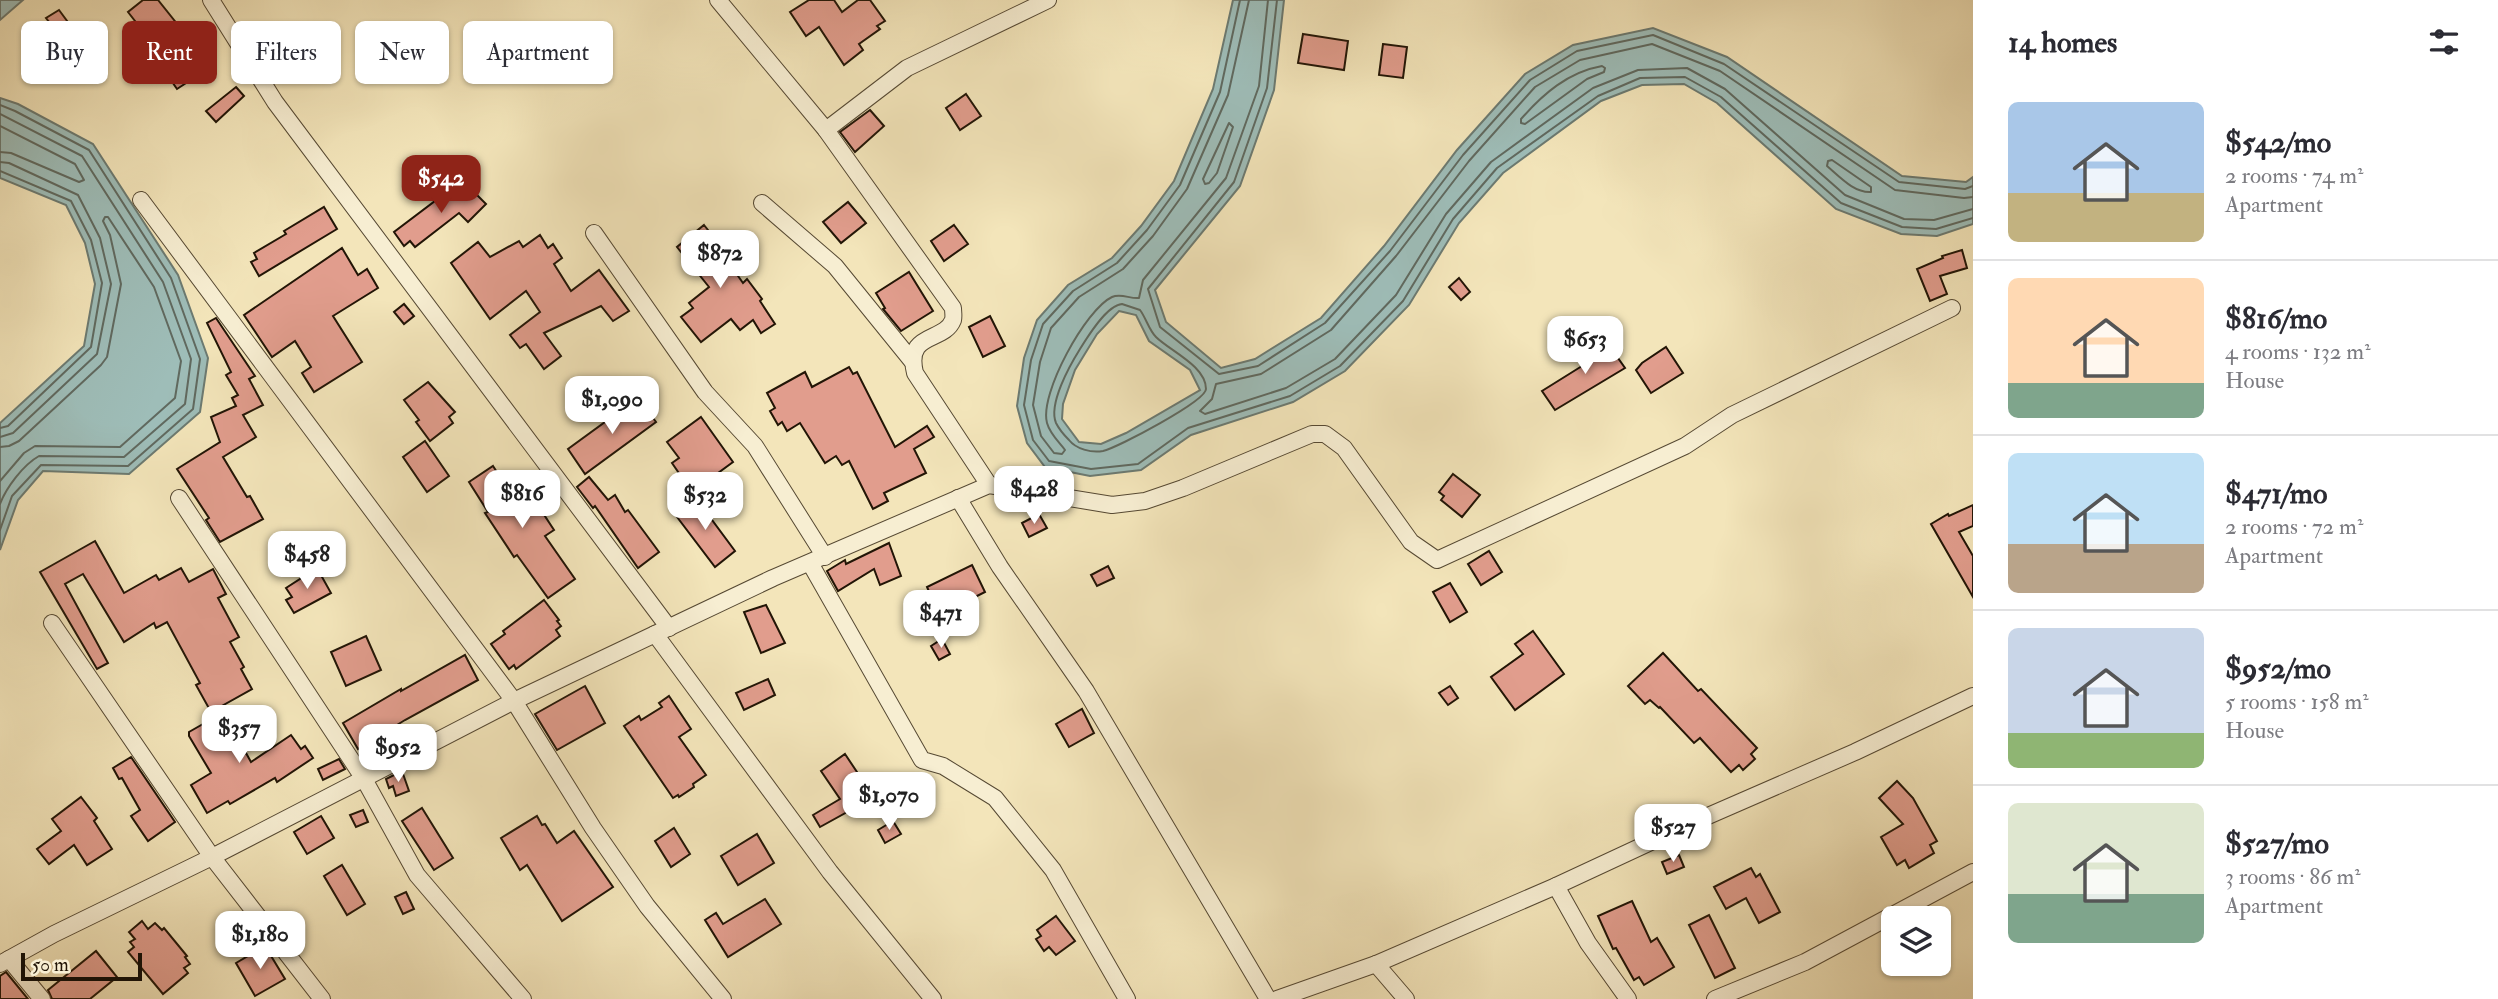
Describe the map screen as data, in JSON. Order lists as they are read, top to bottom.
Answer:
{
  "scale_bar": "50 m",
  "page": {
    "heading": "14 homes",
    "chip": [
      "Buy",
      "Rent",
      "Filters",
      "New",
      "Apartment"
    ],
    "list": [
      {
        "name": "$542/mo",
        "note": "2 rooms · 74 m² · Apartment"
      },
      {
        "name": "$816/mo",
        "note": "4 rooms · 132 m² · House"
      },
      {
        "name": "$471/mo",
        "note": "2 rooms · 72 m² · Apartment"
      },
      {
        "name": "$952/mo",
        "note": "5 rooms · 158 m² · House"
      },
      {
        "name": "$527/mo",
        "note": "3 rooms · 86 m² · Apartment"
      }
    ],
    "price": [
      "$542",
      "$872",
      "$653",
      "$1,090",
      "$428",
      "$816",
      "$532",
      "$458",
      "$471",
      "$357",
      "$952",
      "$1,070",
      "$527",
      "$1,180"
    ],
    "scale": "50 m"
  }
}
